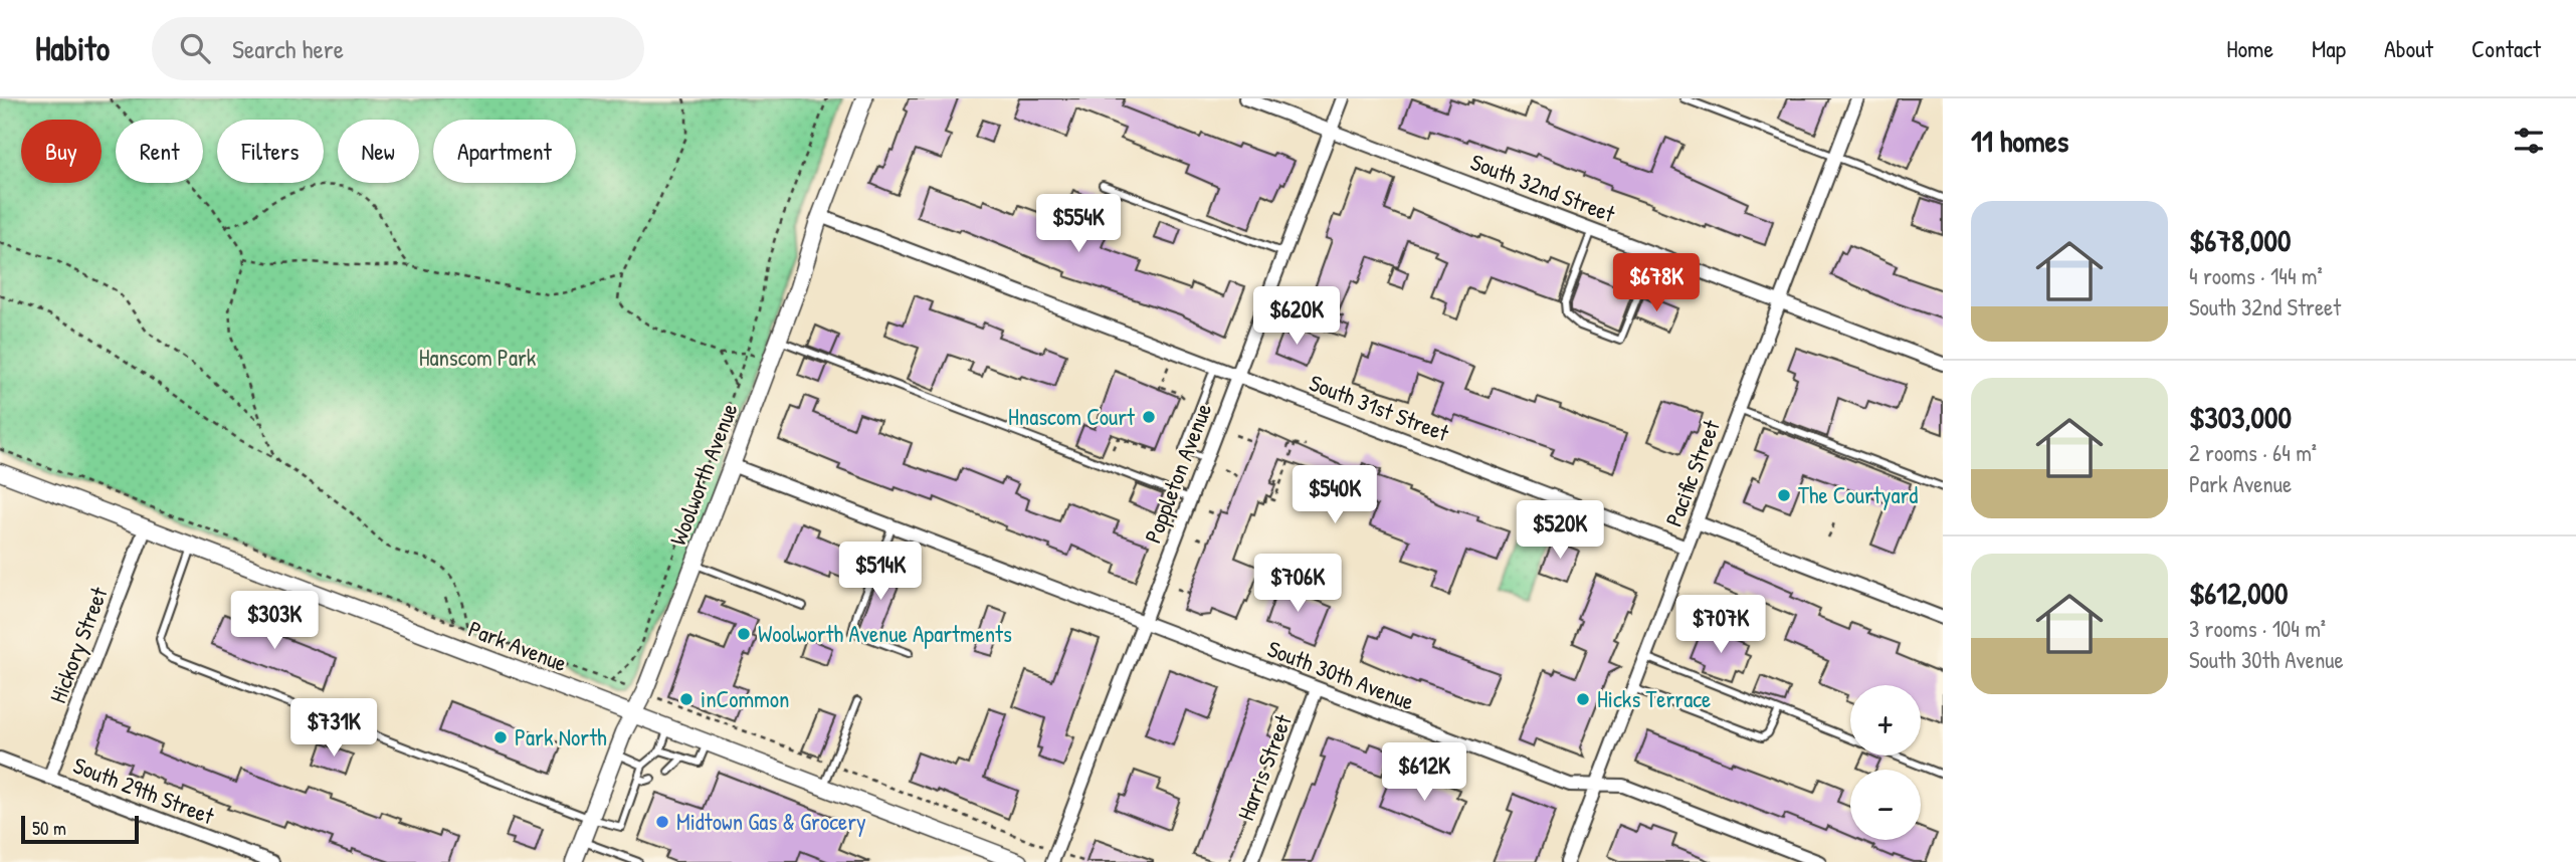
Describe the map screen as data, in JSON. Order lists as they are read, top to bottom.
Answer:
{
  "streets": {
    "street": [
      "South 32nd Street",
      "South 31st Street",
      "Poppleton Avenue",
      "Pacific Street",
      "Woolworth Avenue",
      "Hickory Street",
      "Park Avenue",
      "South 30th Avenue",
      "Harris Street",
      "South 29th Street"
    ]
  },
  "crossings": [
    ["South 32nd Street", "Poppleton Avenue"],
    ["South 32nd Street", "Pacific Street"],
    ["South 31st Street", "Poppleton Avenue"],
    ["South 31st Street", "Pacific Street"],
    ["South 31st Street", "Woolworth Avenue"],
    ["Poppleton Avenue", "South 30th Avenue"],
    ["Pacific Street", "South 30th Avenue"],
    ["Woolworth Avenue", "Park Avenue"],
    ["Woolworth Avenue", "South 30th Avenue"],
    ["Hickory Street", "Park Avenue"],
    ["Hickory Street", "South 29th Street"],
    ["South 30th Avenue", "Harris Street"]
  ],
  "parks": ["Hanscom Park"],
  "places": [
    "Hnascom Court",
    "The Courtyard",
    "Woolworth Avenue Apartments",
    "inCommon",
    "Hicks Terrace",
    "Park North",
    "Midtown Gas & Grocery"
  ],
  "scale_bar": "50 m",
  "page": {
    "header": "Habito",
    "search": "Search here",
    "nav": [
      "Home",
      "Map",
      "About",
      "Contact"
    ],
    "heading": "11 homes",
    "chip": [
      "Buy",
      "Rent",
      "Filters",
      "New",
      "Apartment"
    ],
    "list": [
      {
        "name": "$678,000",
        "note": "4 rooms · 144 m² · South 32nd Street"
      },
      {
        "name": "$303,000",
        "note": "2 rooms · 64 m² · Park Avenue"
      },
      {
        "name": "$612,000",
        "note": "3 rooms · 104 m² · South 30th Avenue"
      }
    ],
    "price": [
      "$554K",
      "$678K",
      "$620K",
      "$540K",
      "$520K",
      "$514K",
      "$706K",
      "$303K",
      "$707K",
      "$731K",
      "$612K"
    ],
    "map_buttons": ["+", "−"],
    "scale": "50 m"
  }
}
